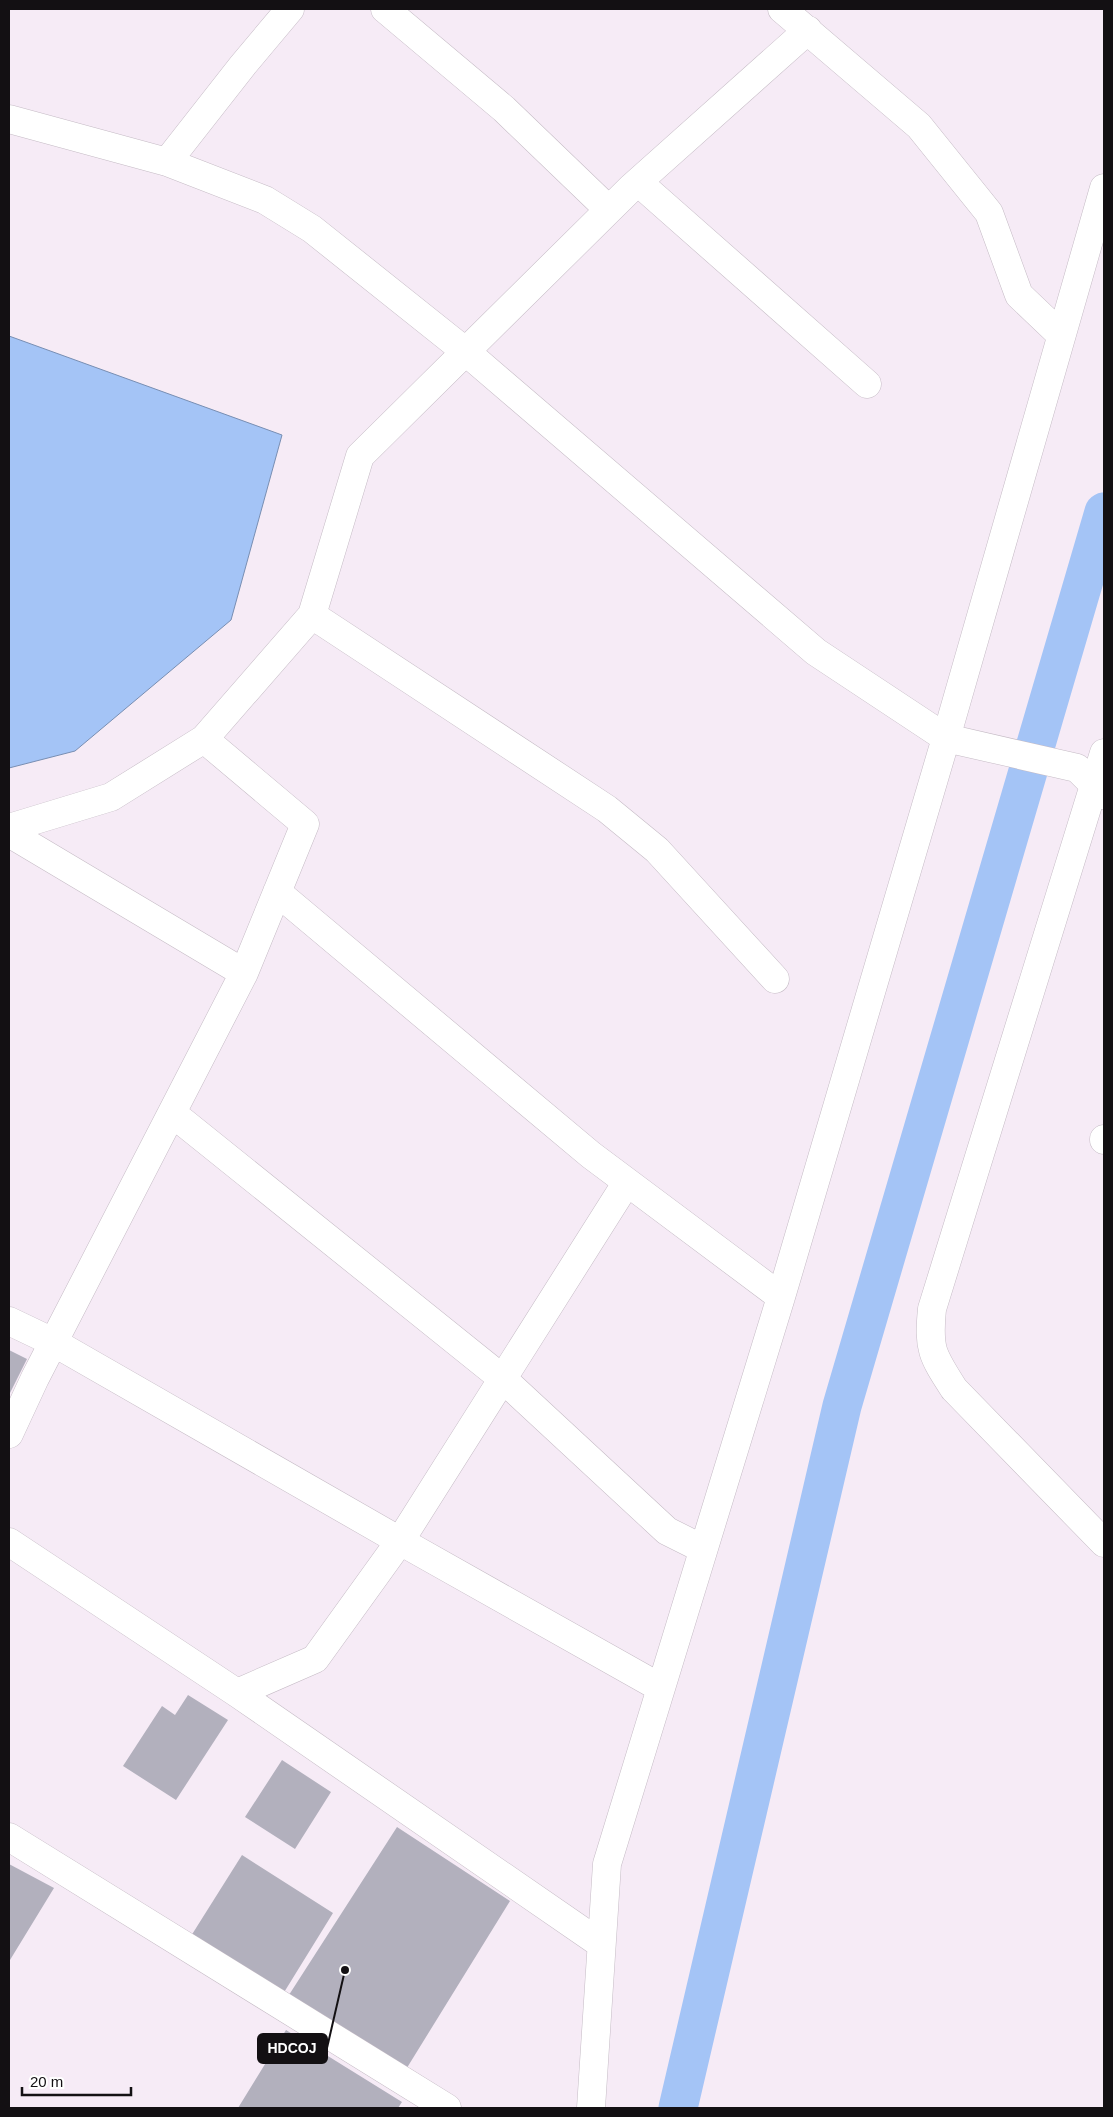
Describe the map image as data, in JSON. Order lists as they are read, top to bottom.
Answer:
{
  "places": ["HDCOJ"],
  "scale_bar": "20 m"
}
